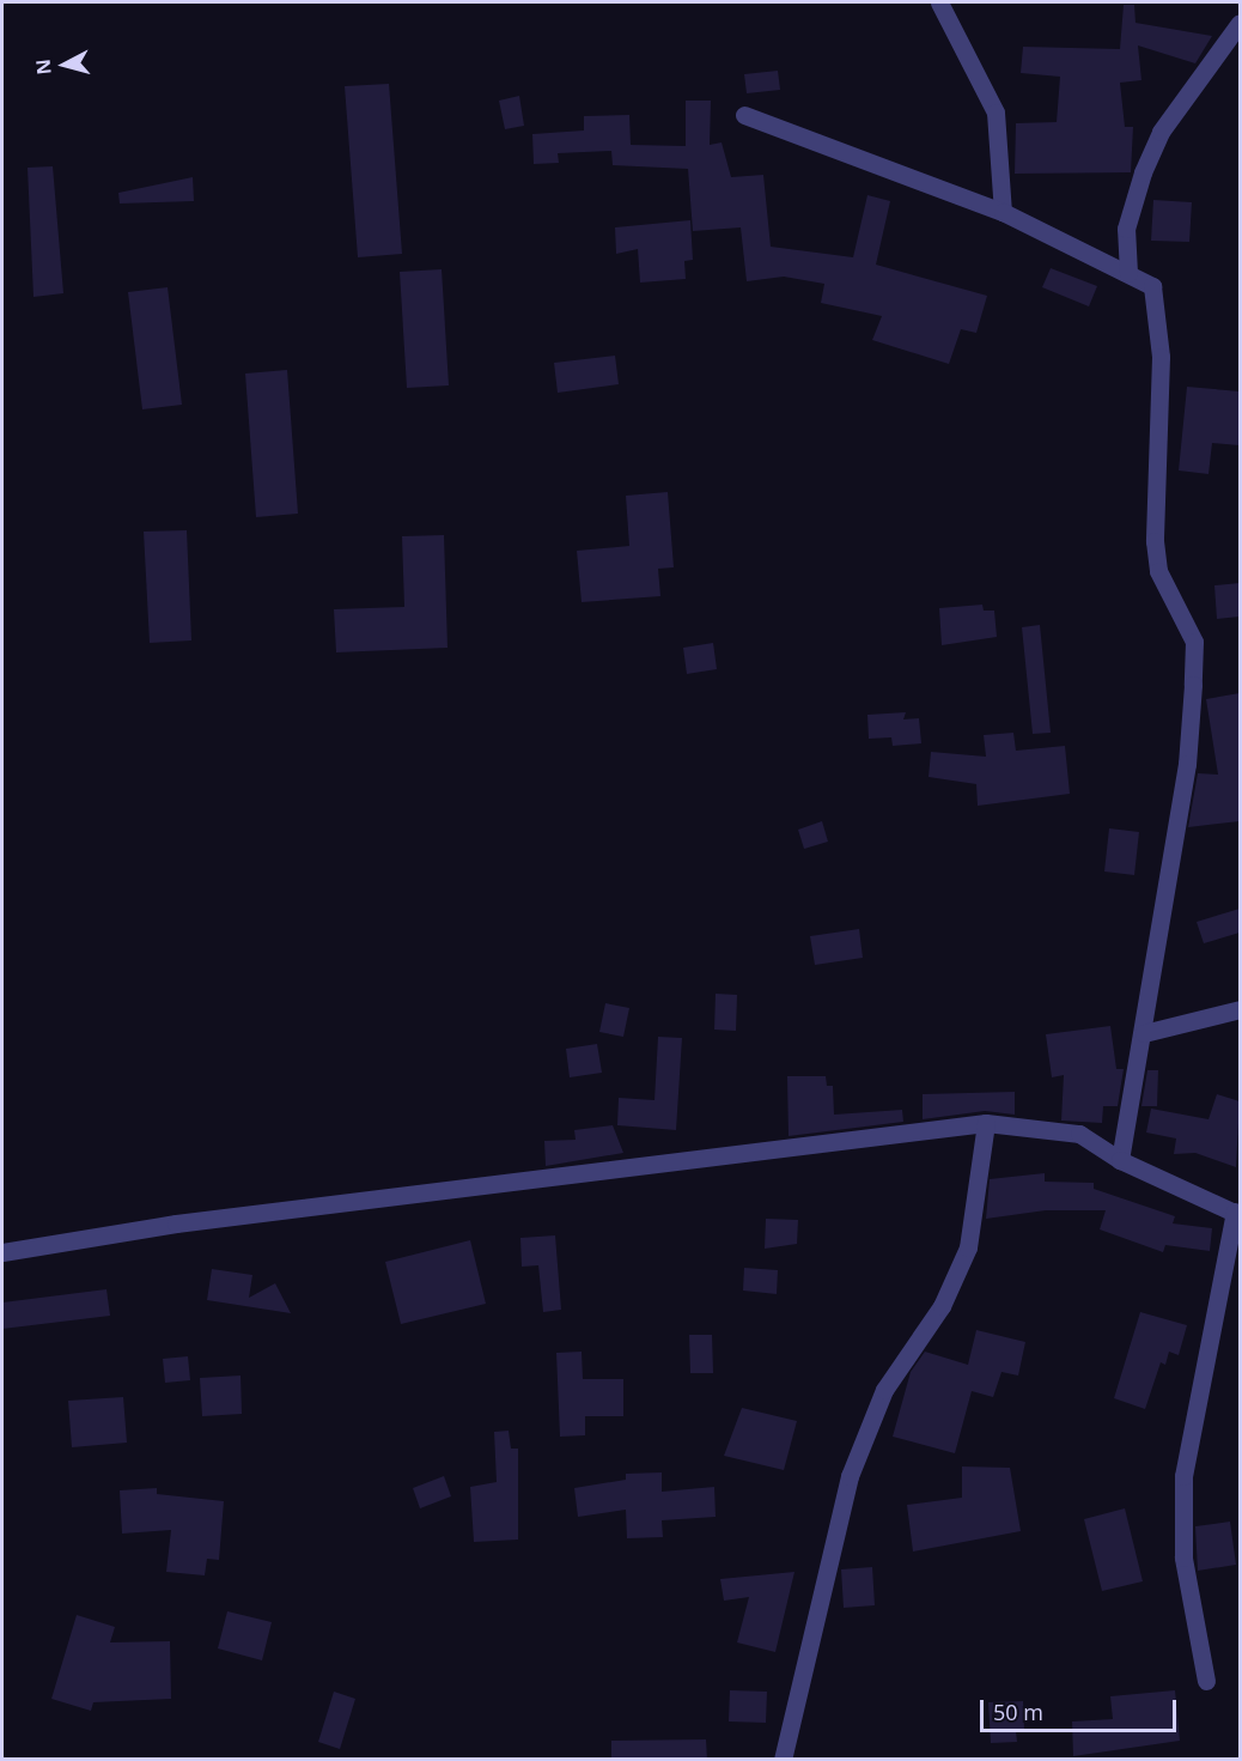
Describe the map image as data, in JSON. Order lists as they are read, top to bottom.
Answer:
{
  "scale_bar": "50 m",
  "north": "left"
}
